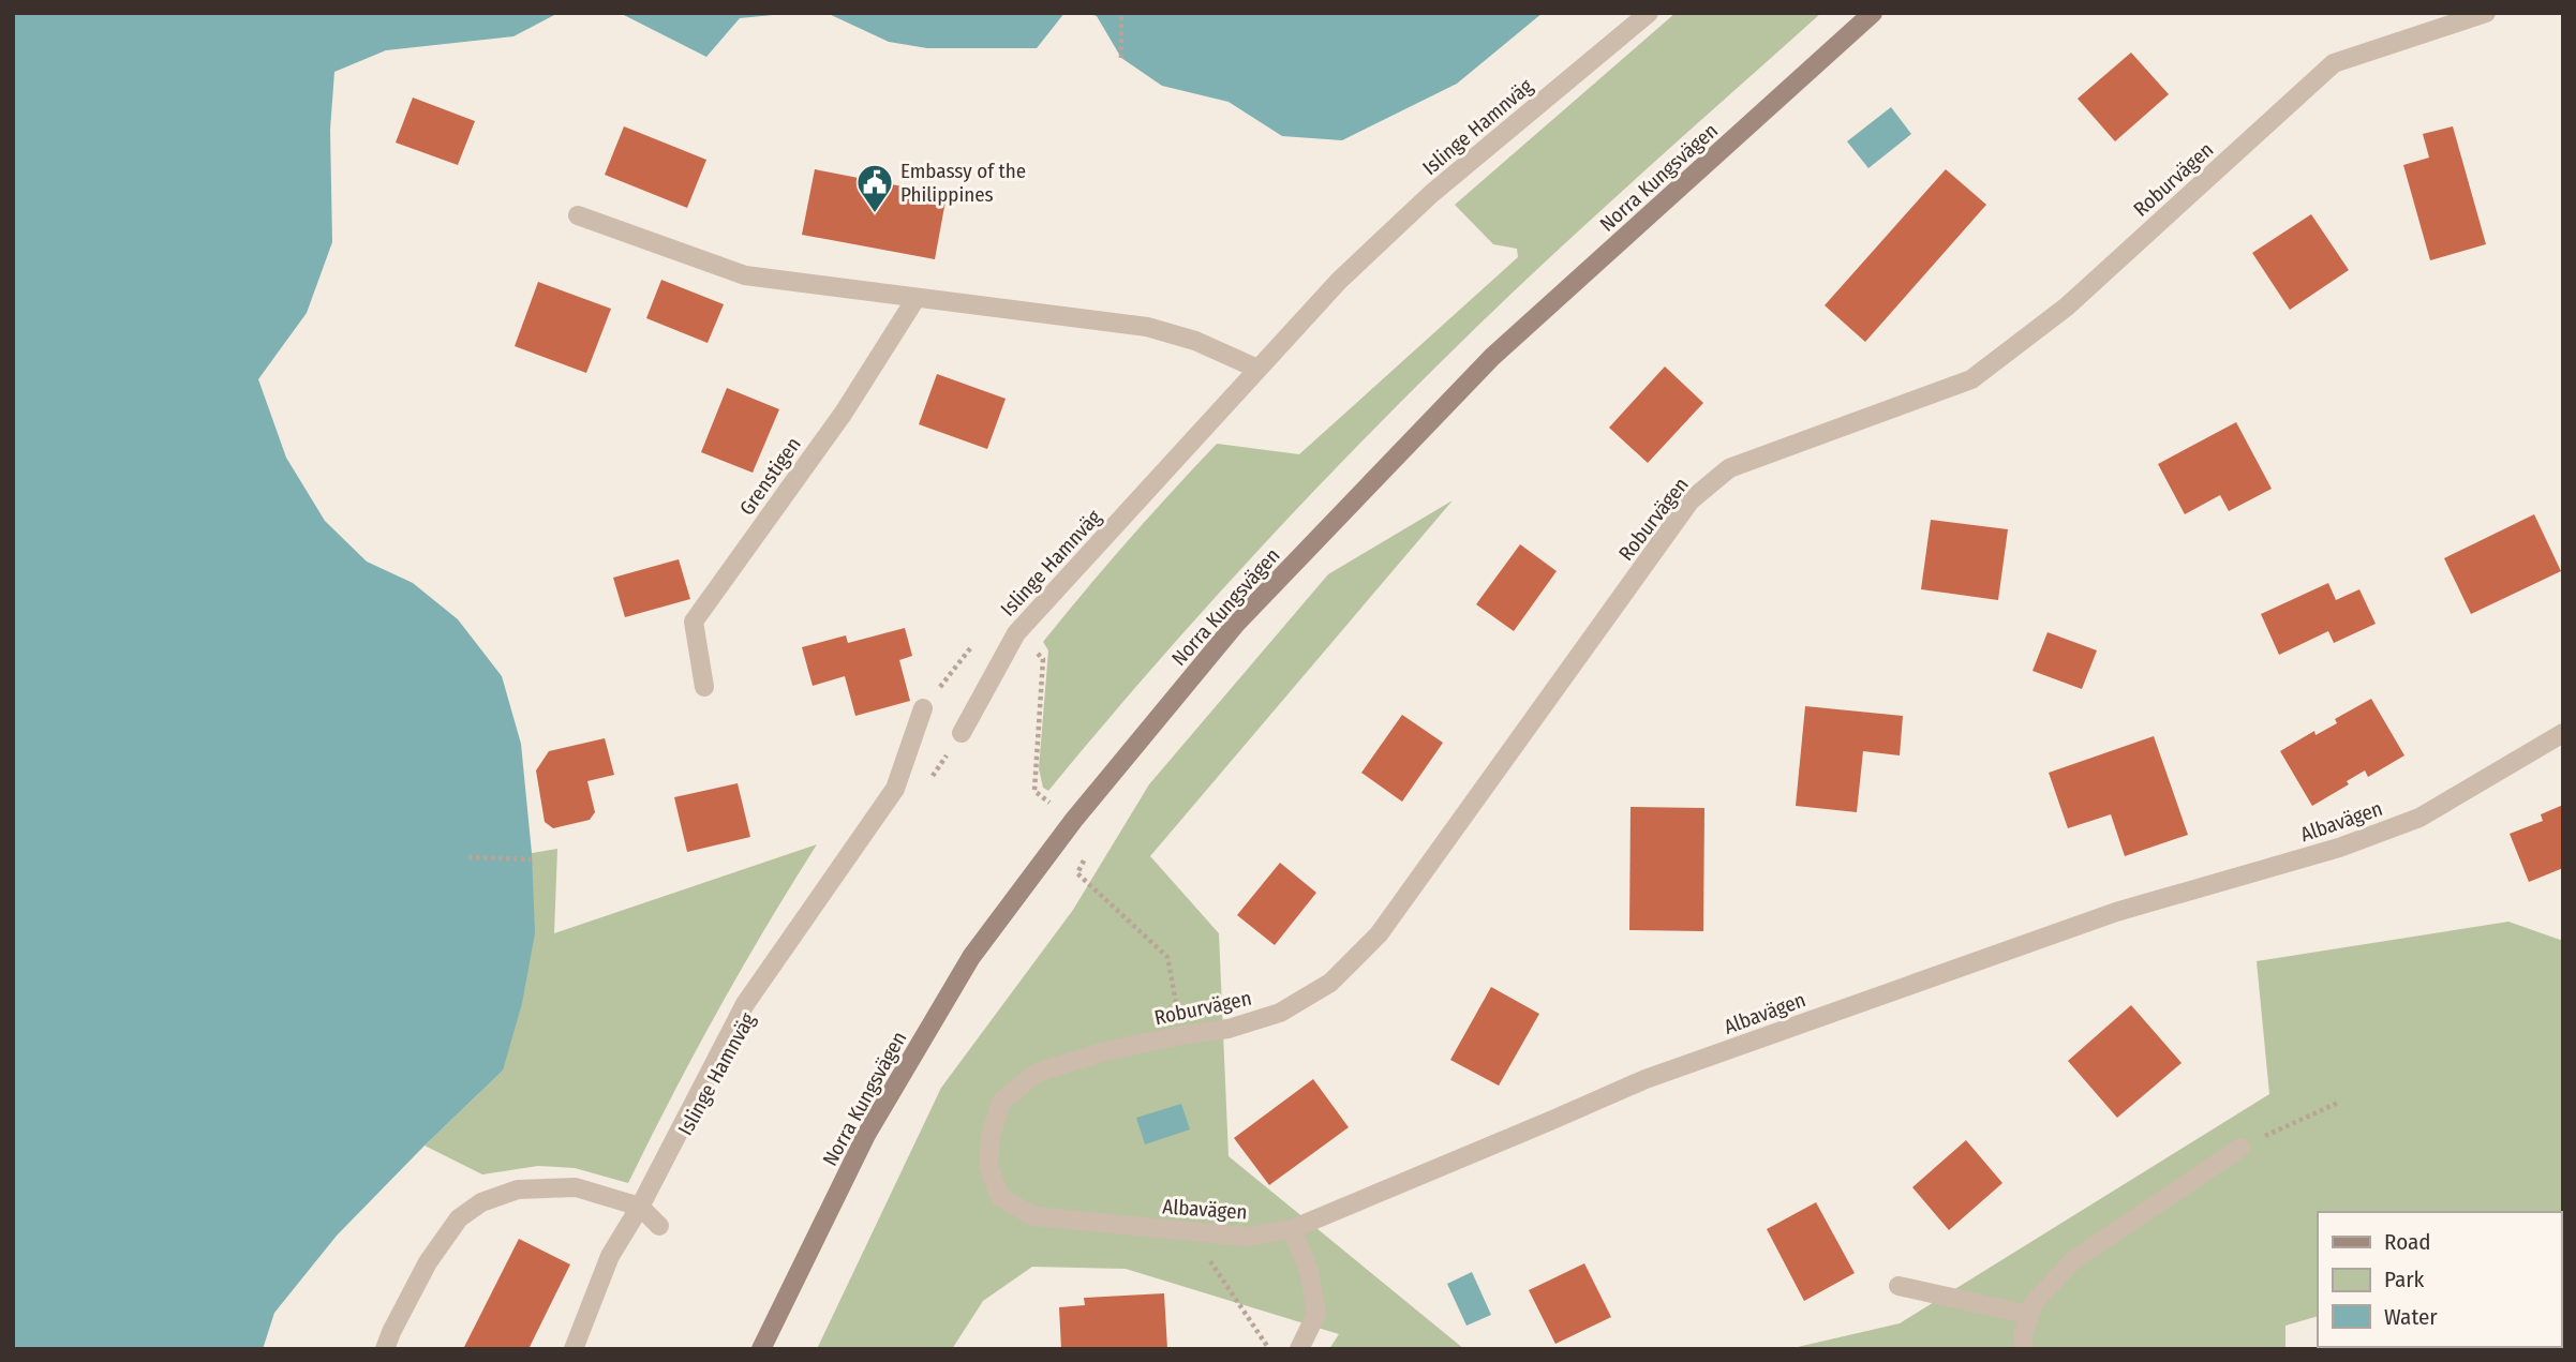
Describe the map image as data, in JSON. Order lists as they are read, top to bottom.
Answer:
{
  "streets": {
    "main road": ["Norra Kungsvägen"],
    "street": [
      "Islinge Hamnväg",
      "Roburvägen",
      "Grenstigen",
      "Albavägen"
    ]
  },
  "crossings": [
    ["Roburvägen", "Albavägen"]
  ],
  "places": {
    "public building": ["Embassy of the Philippines"]
  },
  "legend": ["Road", "Park", "Water"]
}
